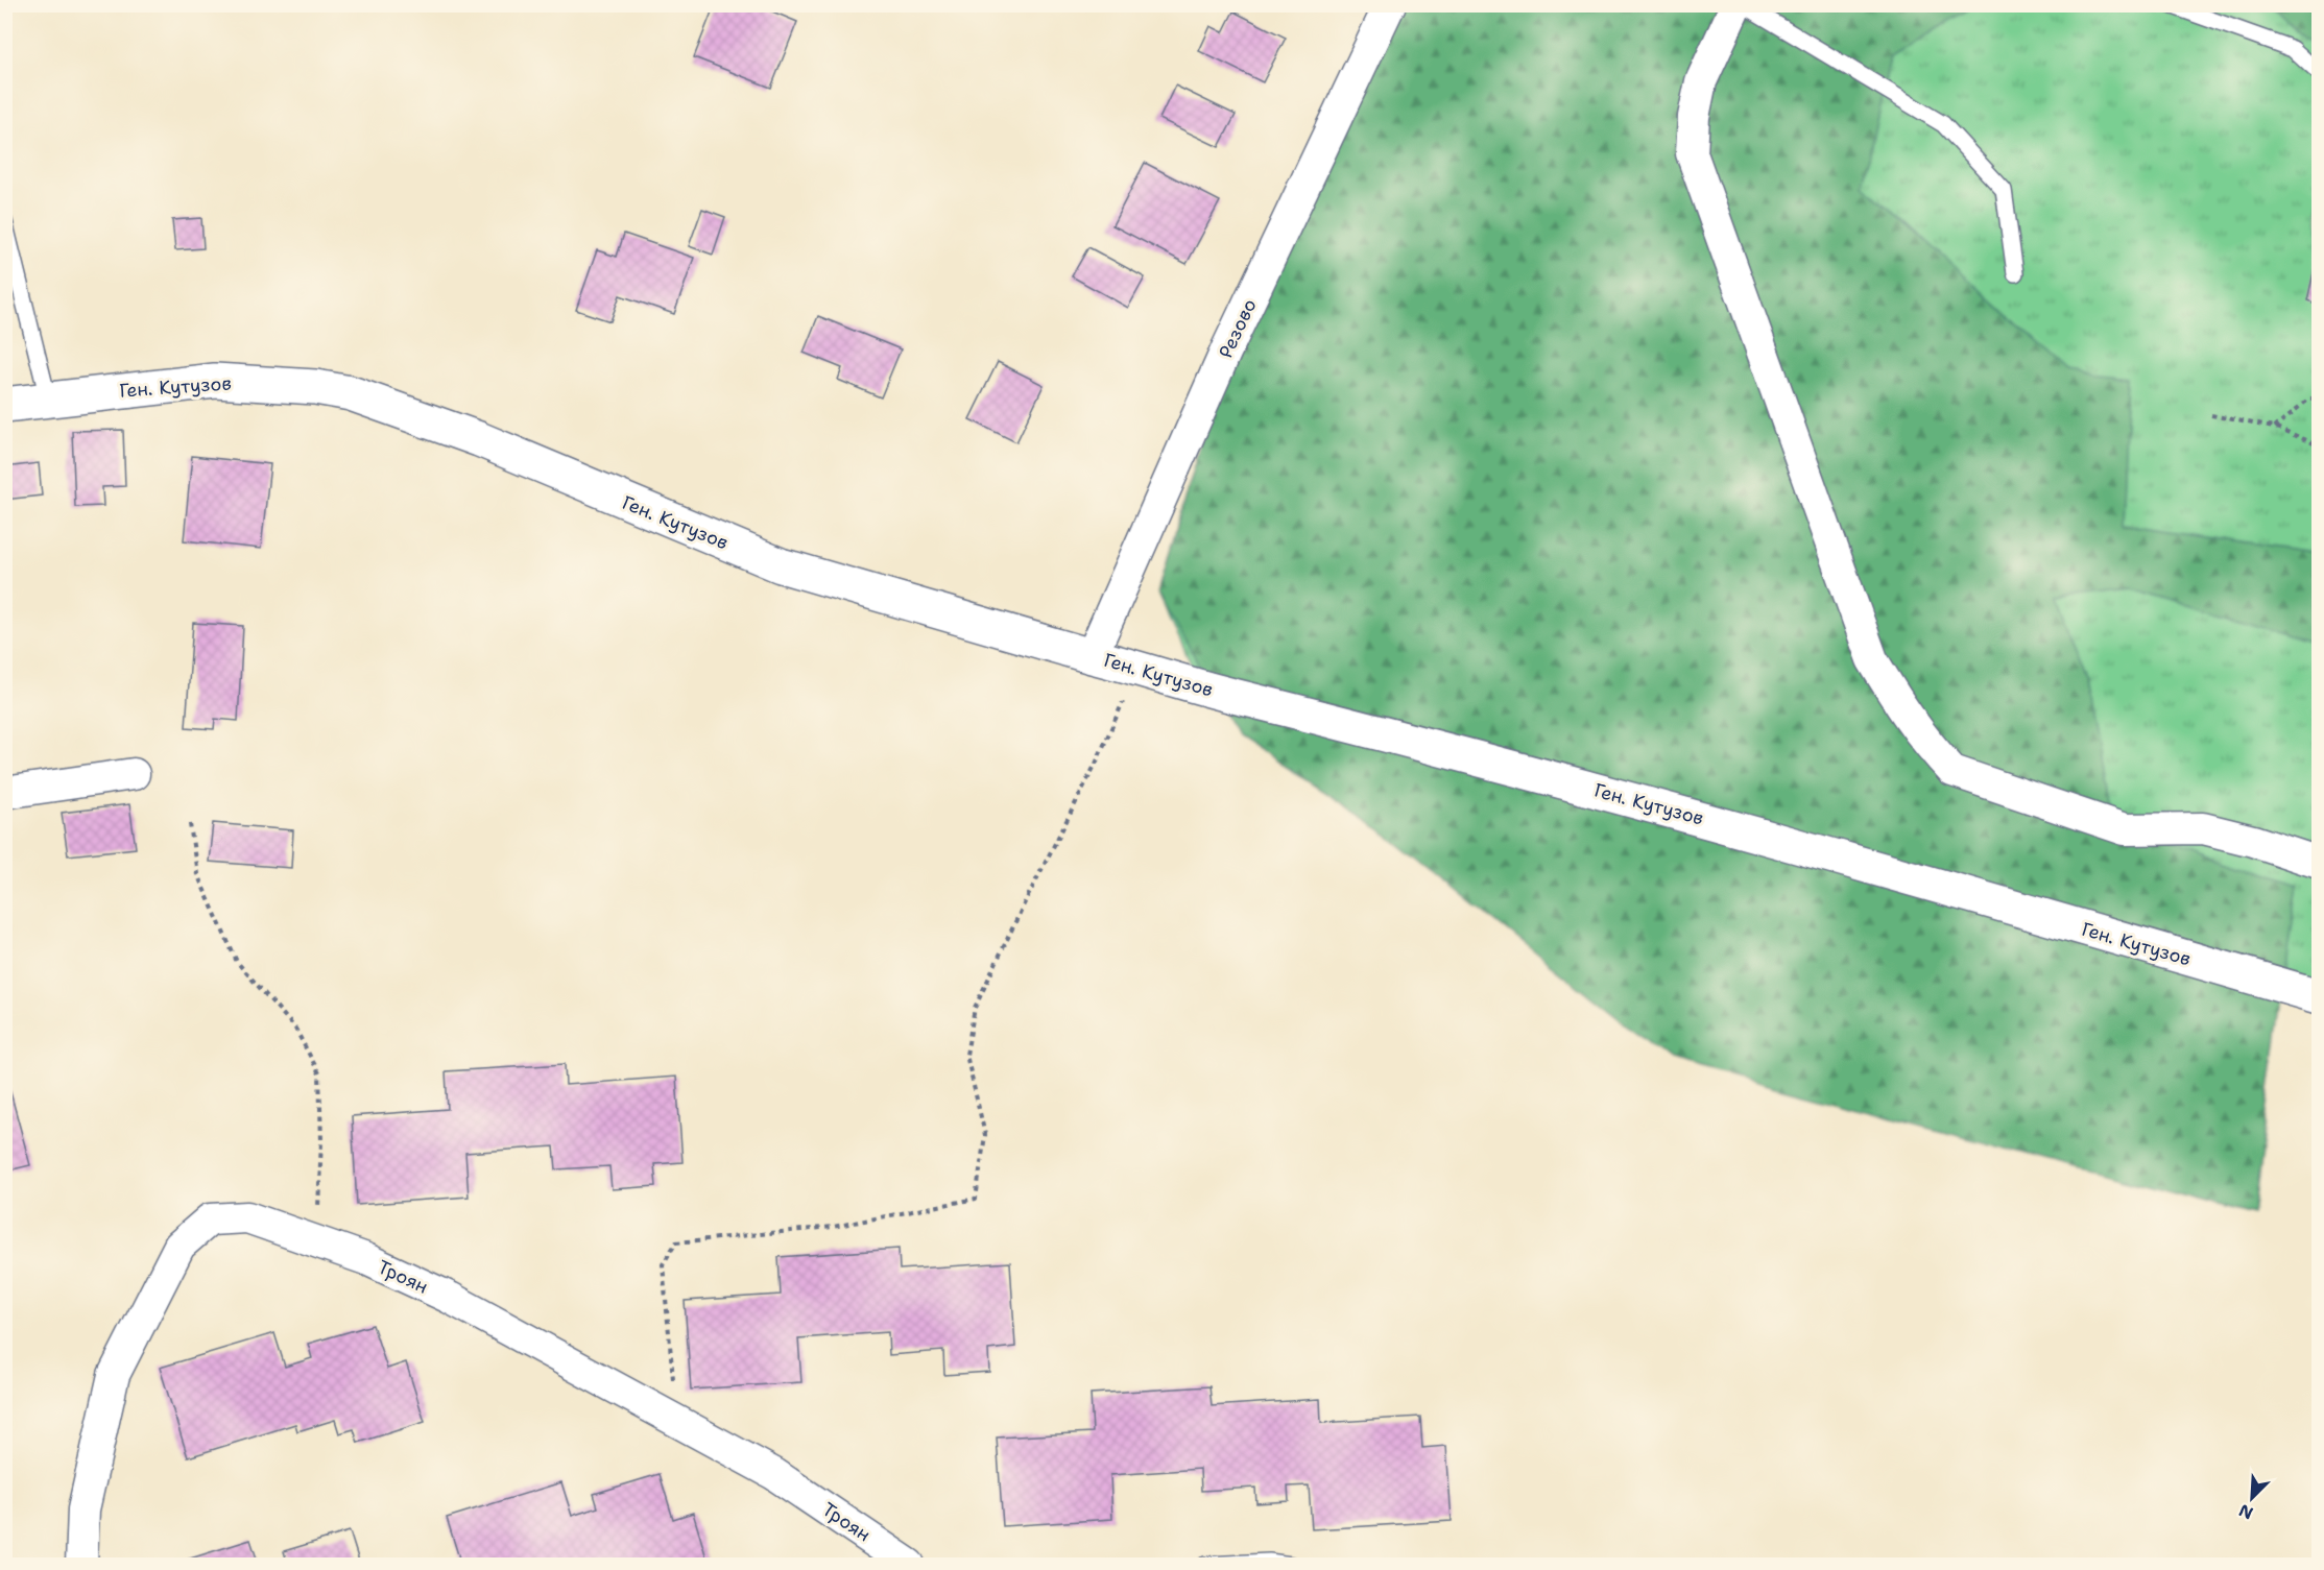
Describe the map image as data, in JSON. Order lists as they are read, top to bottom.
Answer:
{
  "streets": {
    "street": ["Резово", "Ген. Кутузов", "Троян"]
  },
  "crossings": [
    ["Резово", "Ген. Кутузов"]
  ],
  "north": "bottom left"
}
